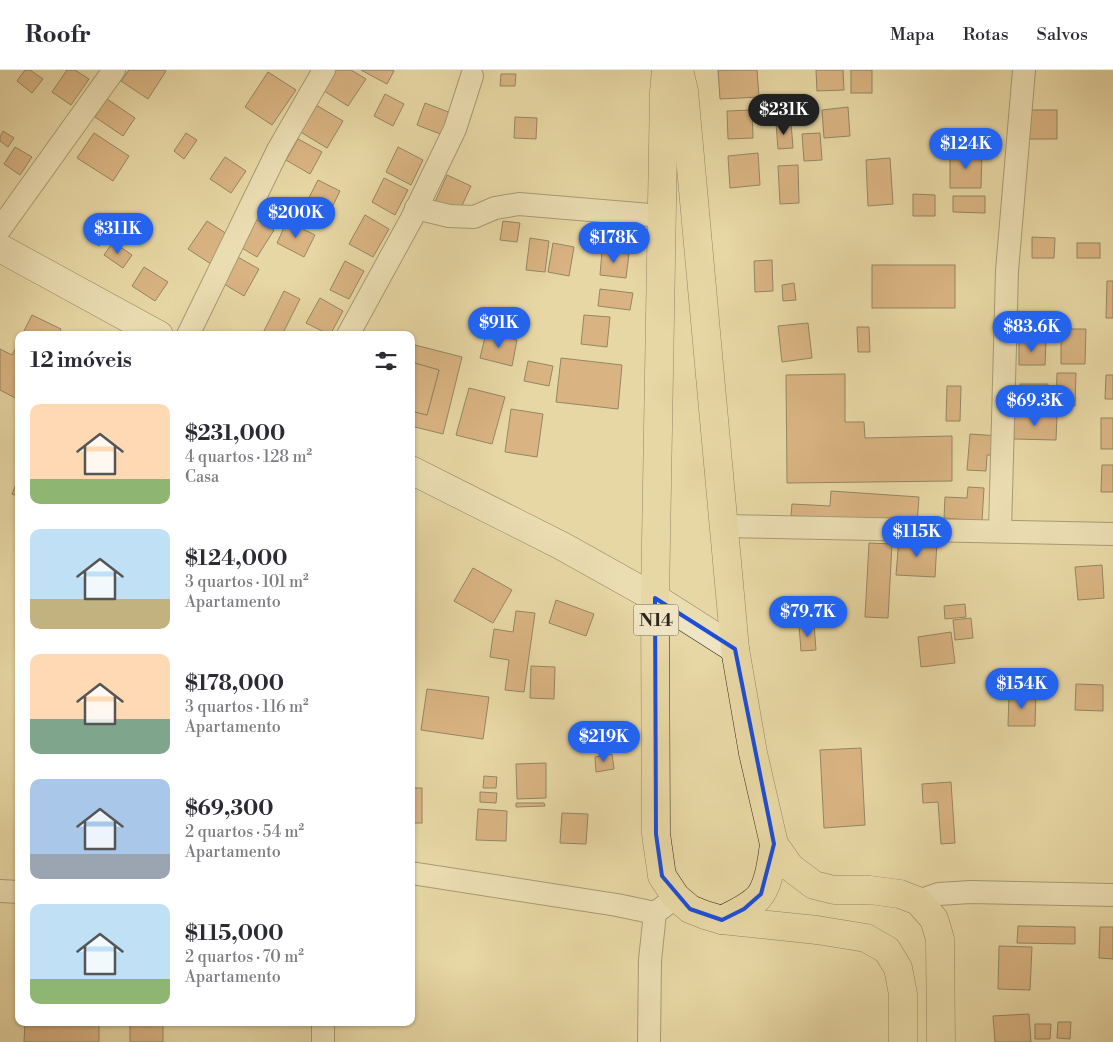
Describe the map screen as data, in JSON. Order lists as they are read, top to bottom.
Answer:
{
  "streets": {
    "main road": ["N14"]
  },
  "page": {
    "header": "Roofr",
    "nav": ["Mapa", "Rotas", "Salvos"],
    "price": [
      "$231K",
      "$124K",
      "$200K",
      "$311K",
      "$178K",
      "$91K",
      "$83.6K",
      "$69.3K",
      "$115K",
      "$79.7K",
      "$154K",
      "$219K"
    ],
    "heading": "12 imóveis",
    "list": [
      {
        "name": "$231,000",
        "note": "4 quartos · 128 m² · Casa"
      },
      {
        "name": "$124,000",
        "note": "3 quartos · 101 m² · Apartamento"
      },
      {
        "name": "$178,000",
        "note": "3 quartos · 116 m² · Apartamento"
      },
      {
        "name": "$69,300",
        "note": "2 quartos · 54 m² · Apartamento"
      },
      {
        "name": "$115,000",
        "note": "2 quartos · 70 m² · Apartamento"
      }
    ]
  }
}
